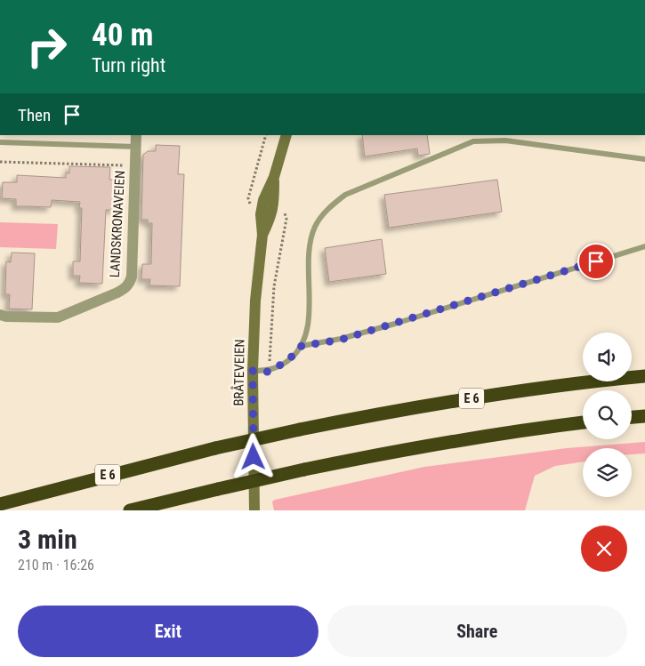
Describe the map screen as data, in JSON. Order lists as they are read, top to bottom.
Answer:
{
  "streets": {
    "highway": ["E 6"],
    "main road": ["BRÅTEVEIEN"],
    "street": ["LANDSKRONAVEIEN"]
  },
  "page": {
    "turn": ["40 m", "Turn right"],
    "then": "Then",
    "heading": ["3 min", "210 m · 16:26"],
    "buttons": ["Exit", "Share"]
  }
}
